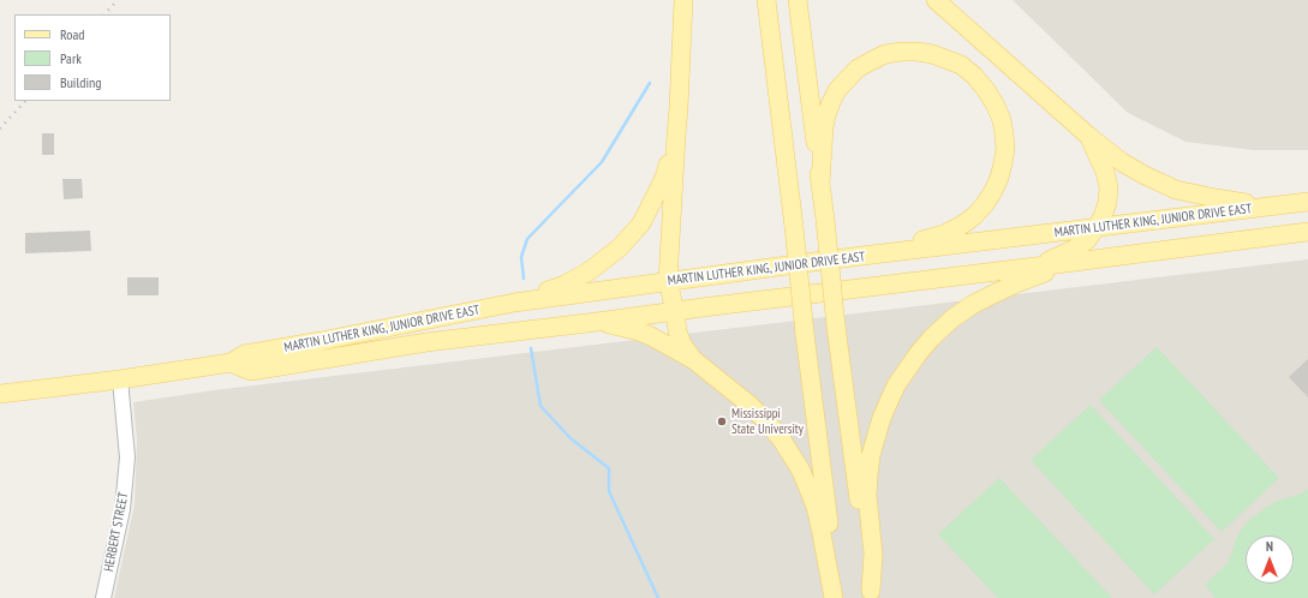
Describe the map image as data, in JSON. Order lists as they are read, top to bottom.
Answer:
{
  "streets": {
    "main road": ["MARTIN LUTHER KING, JUNIOR DRIVE EAST"],
    "street": ["HERBERT STREET"]
  },
  "crossings": [
    ["MARTIN LUTHER KING, JUNIOR DRIVE EAST", "HERBERT STREET"]
  ],
  "places": ["Mississippi State University"],
  "legend": ["Road", "Park", "Building"],
  "north": "top"
}
